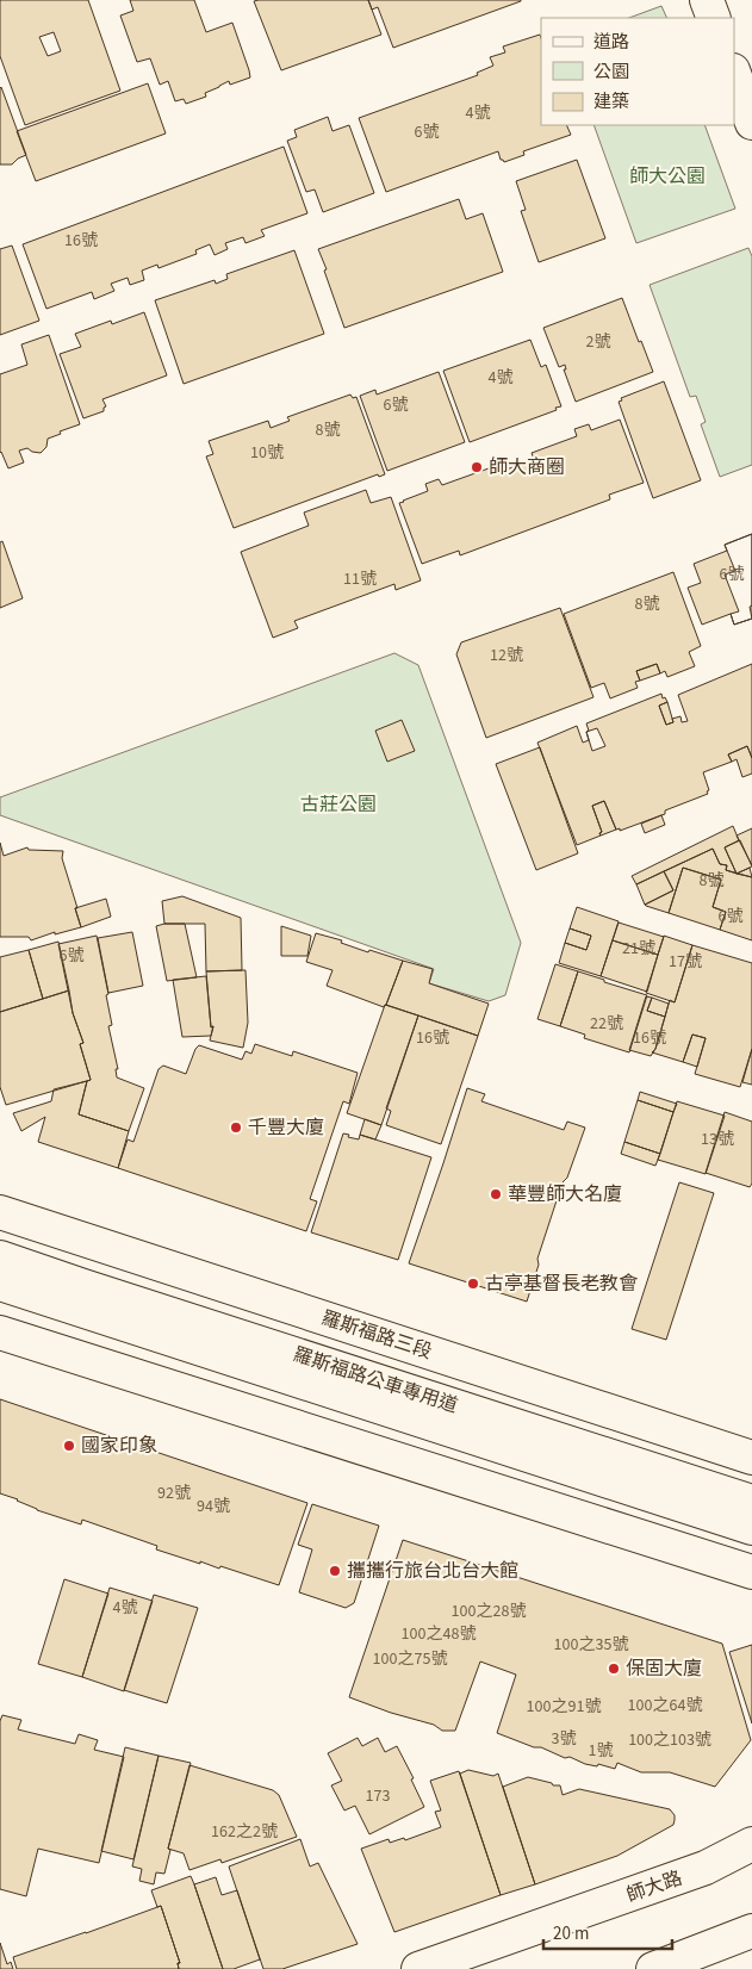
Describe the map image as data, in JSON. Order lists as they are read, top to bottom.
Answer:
{
  "streets": {
    "main road": ["羅斯福路三段", "羅斯福路公車專用道", "師大路"]
  },
  "parks": ["師大公園", "古莊公園"],
  "places": [
    "師大商圈",
    "千豐大廈",
    "華豐師大名廈",
    "古亭基督長老教會",
    "國家印象",
    "攜攜行旅台北台大館",
    "保固大廈"
  ],
  "house_numbers": [
    "4號",
    "6號",
    "16號",
    "2號",
    "4號",
    "6號",
    "8號",
    "10號",
    "6號",
    "11號",
    "8號",
    "12號",
    "8號",
    "6號",
    "21號",
    "6號",
    "17號",
    "22號",
    "16號",
    "16號",
    "13號",
    "92號",
    "94號",
    "4號",
    "100之28號",
    "100之48號",
    "100之35號",
    "100之75號",
    "100之64號",
    "100之91號",
    "3號",
    "100之103號",
    "1號",
    "173",
    "162之2號"
  ],
  "legend": ["道路", "公園", "建築"],
  "scale_bar": "20 m"
}
